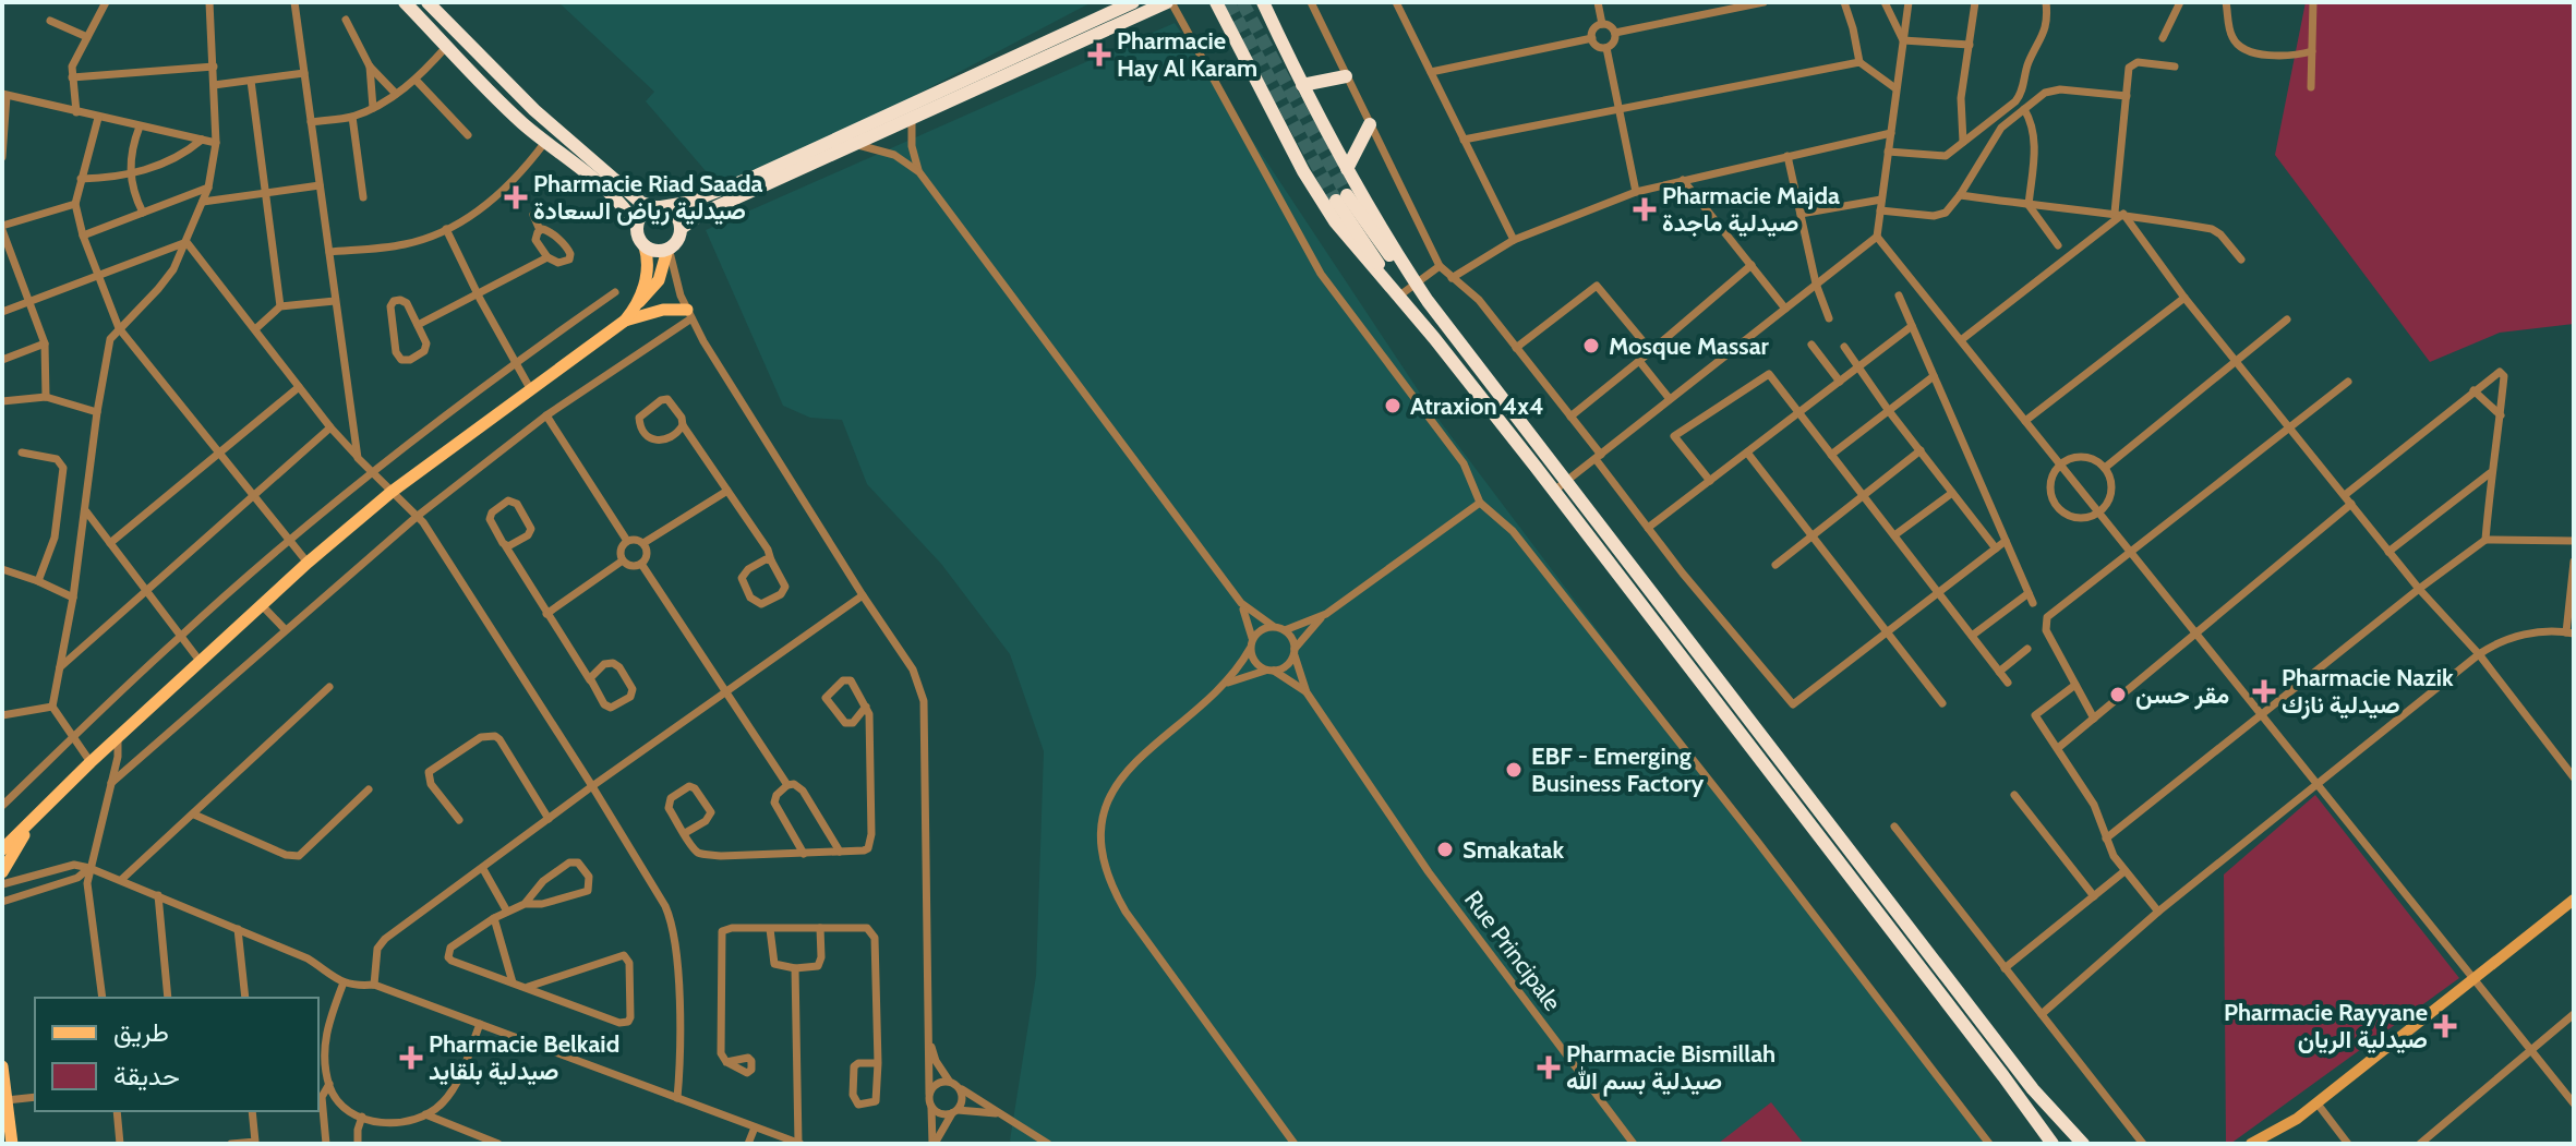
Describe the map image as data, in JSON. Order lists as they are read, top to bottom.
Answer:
{
  "streets": {
    "street": ["Rue Principale"]
  },
  "places": {
    "health": [
      "Pharmacie Hay Al Karam",
      "Pharmacie Riad Saada صيدلية رياض السعادة",
      "Pharmacie Majda صيدلية ماجدة",
      "Pharmacie Nazik صيدلية نازك",
      "Pharmacie Rayyane صيدلية الريان",
      "Pharmacie Belkaid صيدلية بلقايد",
      "Pharmacie Bismillah صيدلية بسم الله"
    ],
    "other": [
      "Mosque Massar",
      "Atraxion 4x4",
      "مقر حسن",
      "EBF - Emerging Business Factory",
      "Smakatak"
    ]
  },
  "legend": ["طريق", "حديقة"]
}
